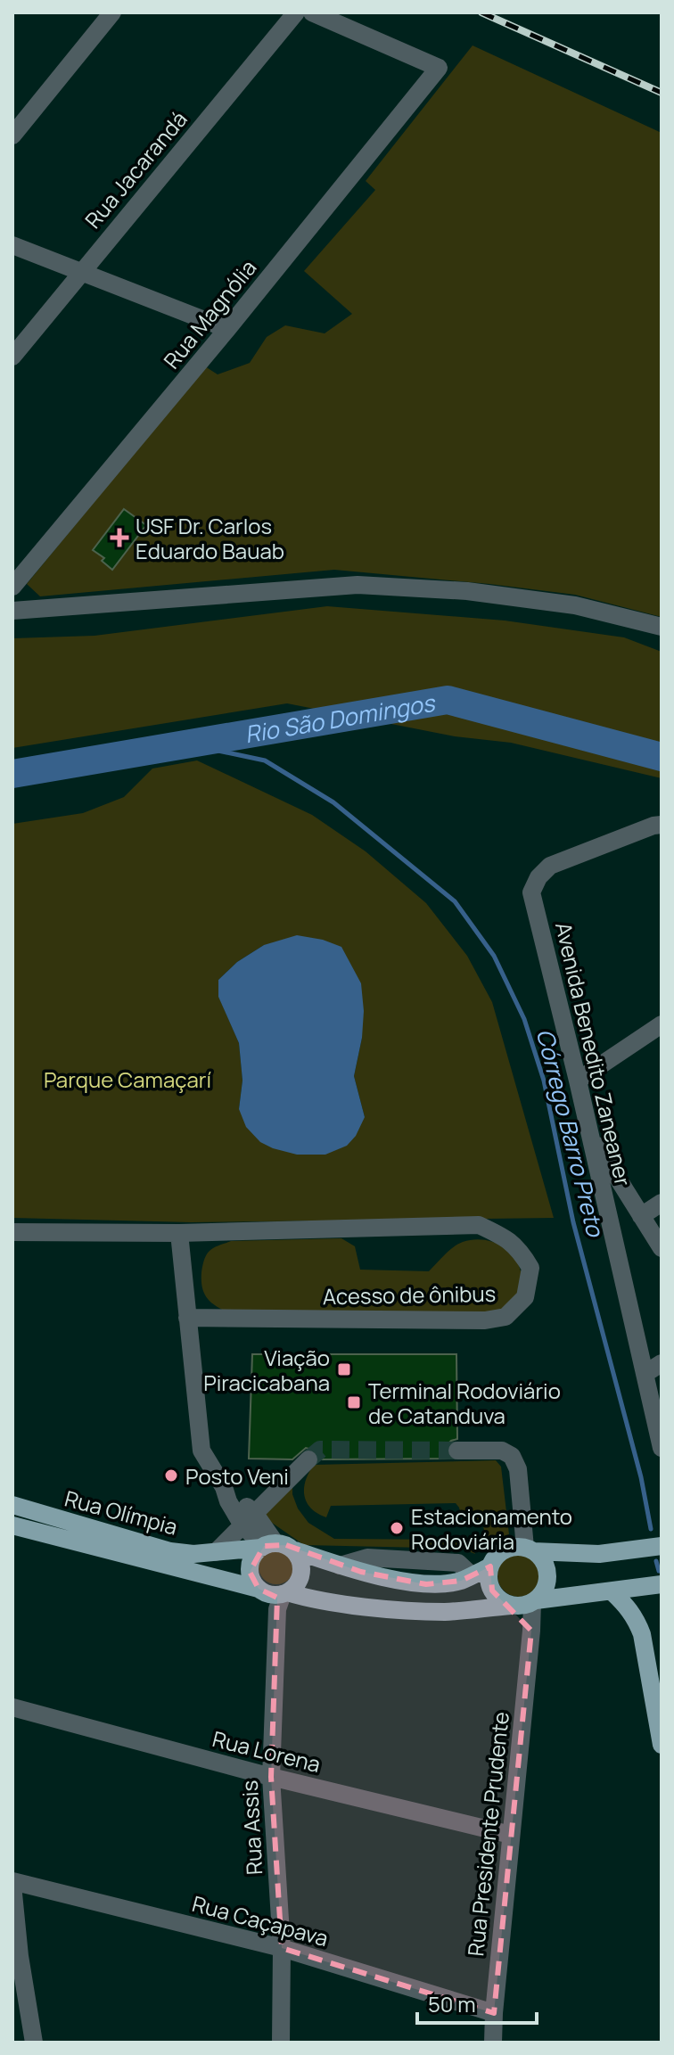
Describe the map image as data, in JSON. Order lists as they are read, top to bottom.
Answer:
{
  "streets": {
    "main road": ["Rua Olímpia"],
    "street": [
      "Rua Jacarandá",
      "Rua Magnólia",
      "Avenida Benedito Zaneaner",
      "Acesso de ônibus",
      "Rua Lorena",
      "Rua Assis",
      "Rua Presidente Prudente",
      "Rua Caçapava"
    ]
  },
  "crossings": [
    ["Rua Olímpia", "Rua Assis"],
    ["Rua Olímpia", "Rua Presidente Prudente"],
    ["Rua Lorena", "Rua Assis"],
    ["Rua Lorena", "Rua Presidente Prudente"],
    ["Rua Assis", "Rua Caçapava"],
    ["Rua Presidente Prudente", "Rua Caçapava"]
  ],
  "water": ["Rio São Domingos", "Córrego Barro Preto"],
  "parks": ["Parque Camaçarí"],
  "places": {
    "health": ["USF Dr. Carlos Eduardo Bauab"],
    "transit": ["Viação Piracicabana", "Terminal Rodoviário de Catanduva"],
    "other": ["Posto Veni", "Estacionamento Rodoviária"]
  },
  "scale_bar": "50 m"
}
